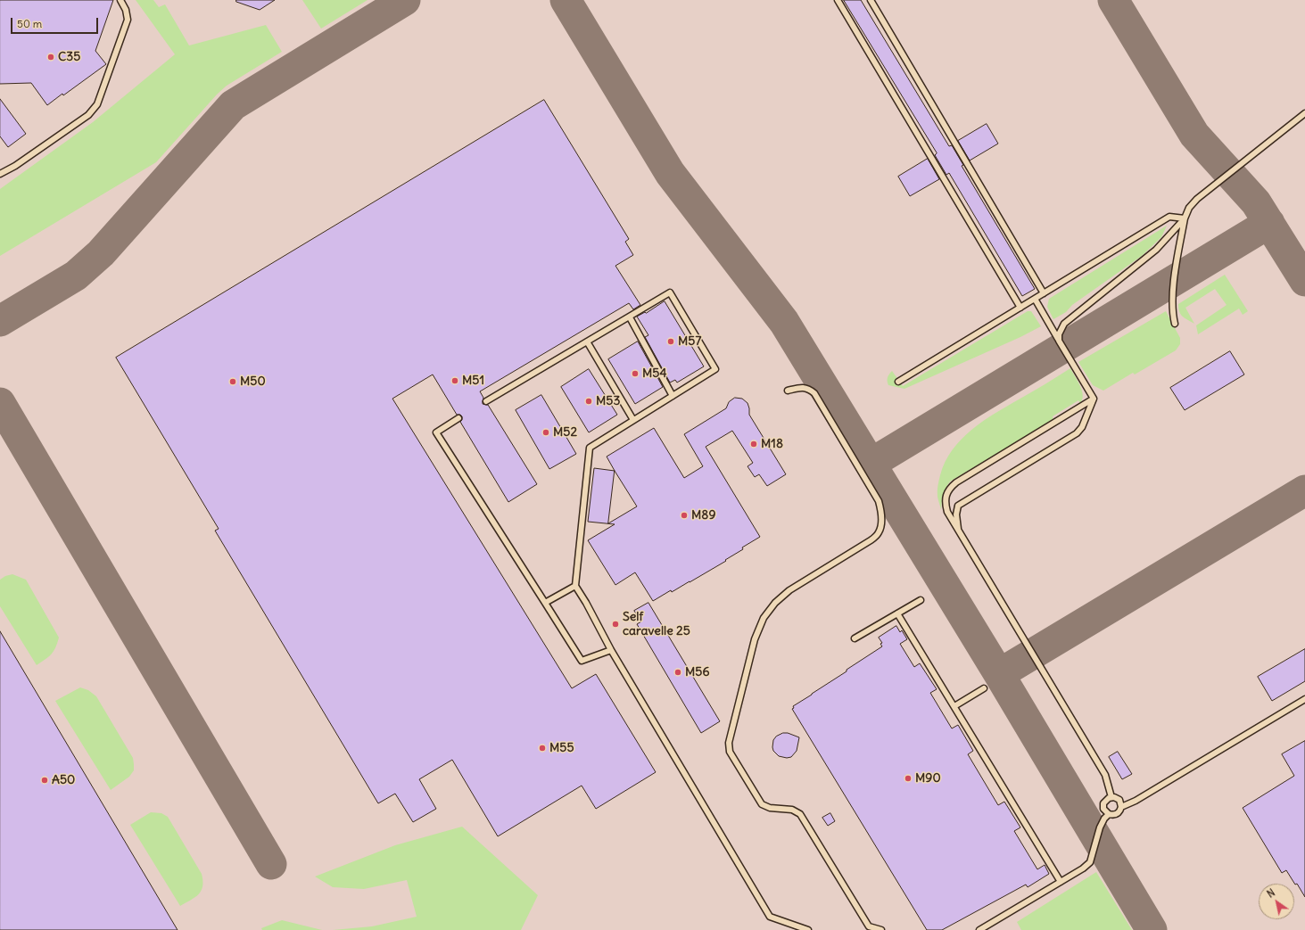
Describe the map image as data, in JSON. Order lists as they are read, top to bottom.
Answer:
{
  "places": [
    "C35",
    "M57",
    "M54",
    "M51",
    "M50",
    "M53",
    "M52",
    "M18",
    "M89",
    "Self caravelle 25",
    "M56",
    "M55",
    "M90",
    "A50"
  ],
  "scale_bar": "50 m",
  "north": "top left"
}
